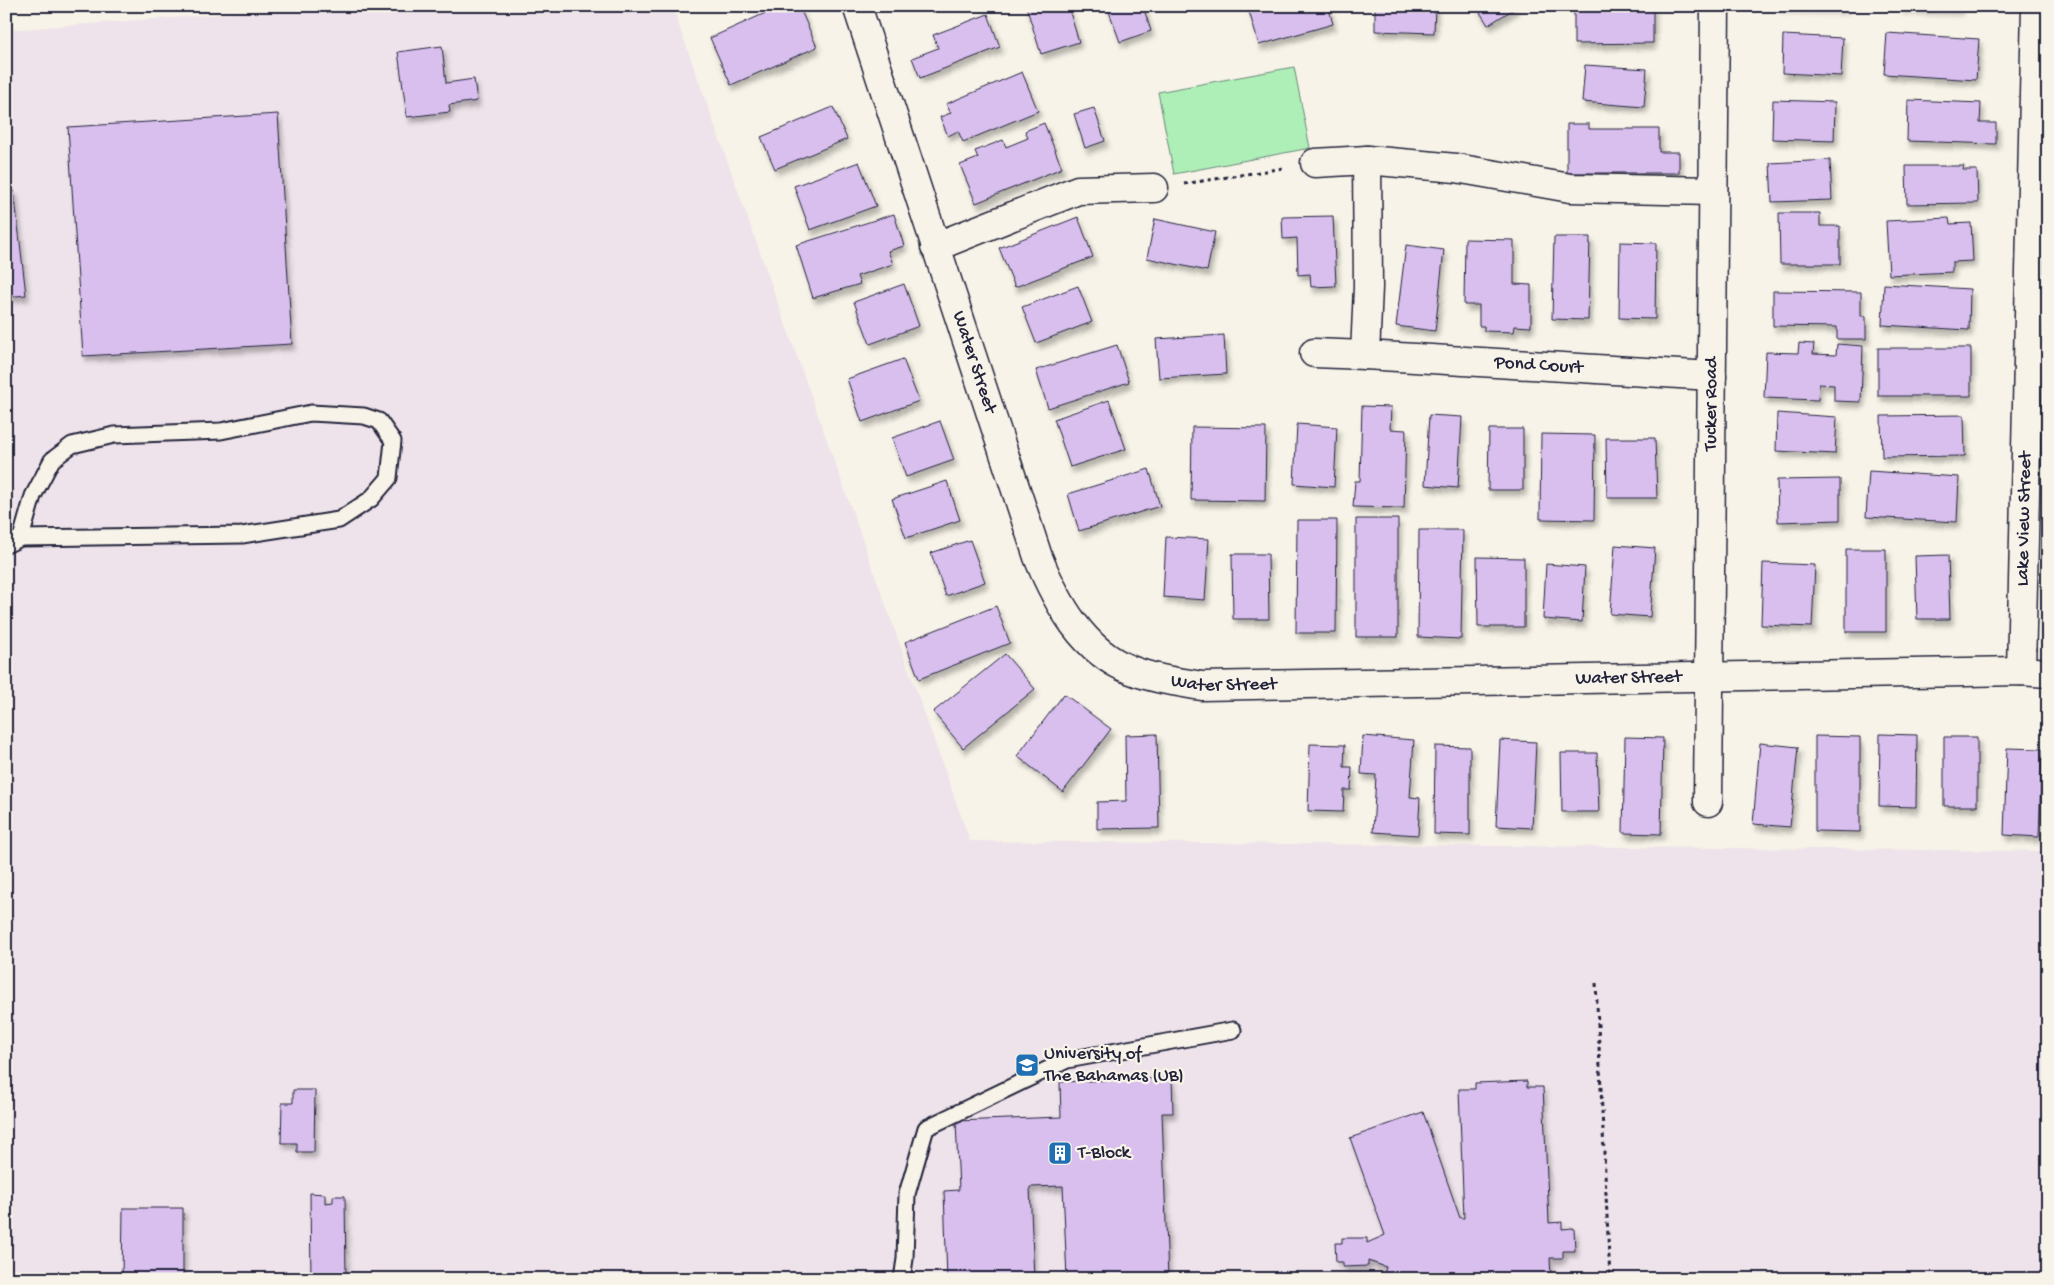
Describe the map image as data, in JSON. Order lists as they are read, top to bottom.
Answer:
{
  "streets": {
    "street": [
      "Water Street",
      "Pond Court",
      "Tucker Road",
      "Lake View Street"
    ]
  },
  "crossings": [
    ["Water Street", "Tucker Road"],
    ["Water Street", "Lake View Street"],
    ["Pond Court", "Tucker Road"]
  ],
  "places": {
    "school or university": ["University of The Bahamas (UB)"],
    "building": ["T-Block"]
  }
}
